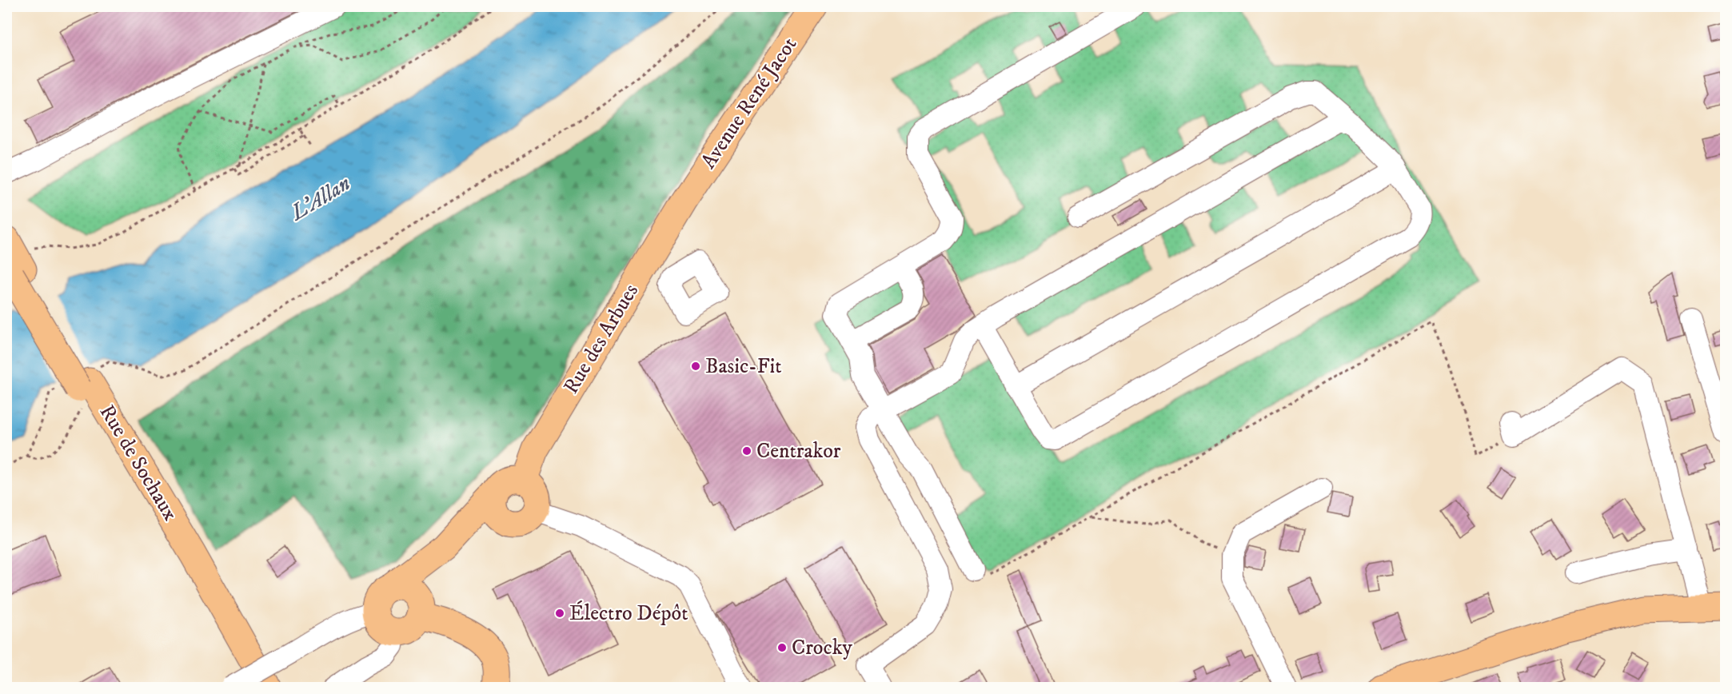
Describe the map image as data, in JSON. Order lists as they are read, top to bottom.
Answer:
{
  "streets": {
    "main road": ["Avenue René Jacot", "Rue des Arbues", "Rue de Sochaux"]
  },
  "crossings": [
    ["Avenue René Jacot", "Rue des Arbues"]
  ],
  "water": ["L'Allan"],
  "places": [
    "Basic-Fit",
    "Centrakor",
    "Électro Dépôt",
    "Crocky"
  ]
}
